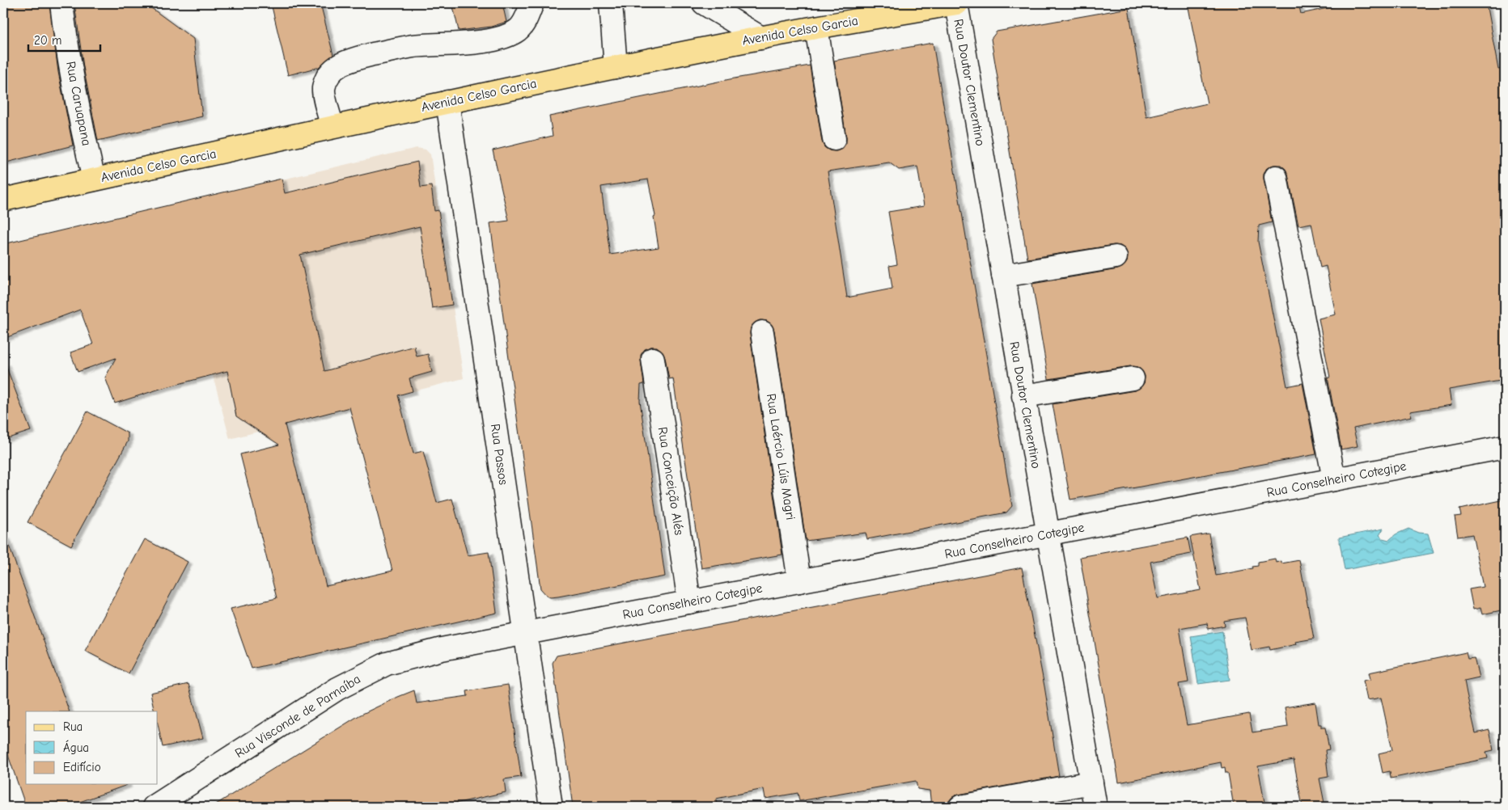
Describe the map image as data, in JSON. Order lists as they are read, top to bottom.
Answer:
{
  "streets": {
    "main road": ["Avenida Celso Garcia"],
    "street": [
      "Rua Doutor Clementino",
      "Rua Caruapana",
      "Rua Passos",
      "Rua Laércio Lúis Magri",
      "Rua Conselheiro Cotegipe",
      "Rua Conceição Alés",
      "Rua Visconde de Parnaíba"
    ]
  },
  "crossings": [
    ["Avenida Celso Garcia", "Rua Doutor Clementino"],
    ["Avenida Celso Garcia", "Rua Caruapana"],
    ["Avenida Celso Garcia", "Rua Passos"],
    ["Rua Doutor Clementino", "Rua Conselheiro Cotegipe"],
    ["Rua Passos", "Rua Conselheiro Cotegipe"],
    ["Rua Passos", "Rua Visconde de Parnaíba"],
    ["Rua Laércio Lúis Magri", "Rua Conselheiro Cotegipe"],
    ["Rua Conselheiro Cotegipe", "Rua Conceição Alés"],
    ["Rua Conselheiro Cotegipe", "Rua Visconde de Parnaíba"]
  ],
  "legend": ["Rua", "Água", "Edifício"],
  "scale_bar": "20 m"
}
